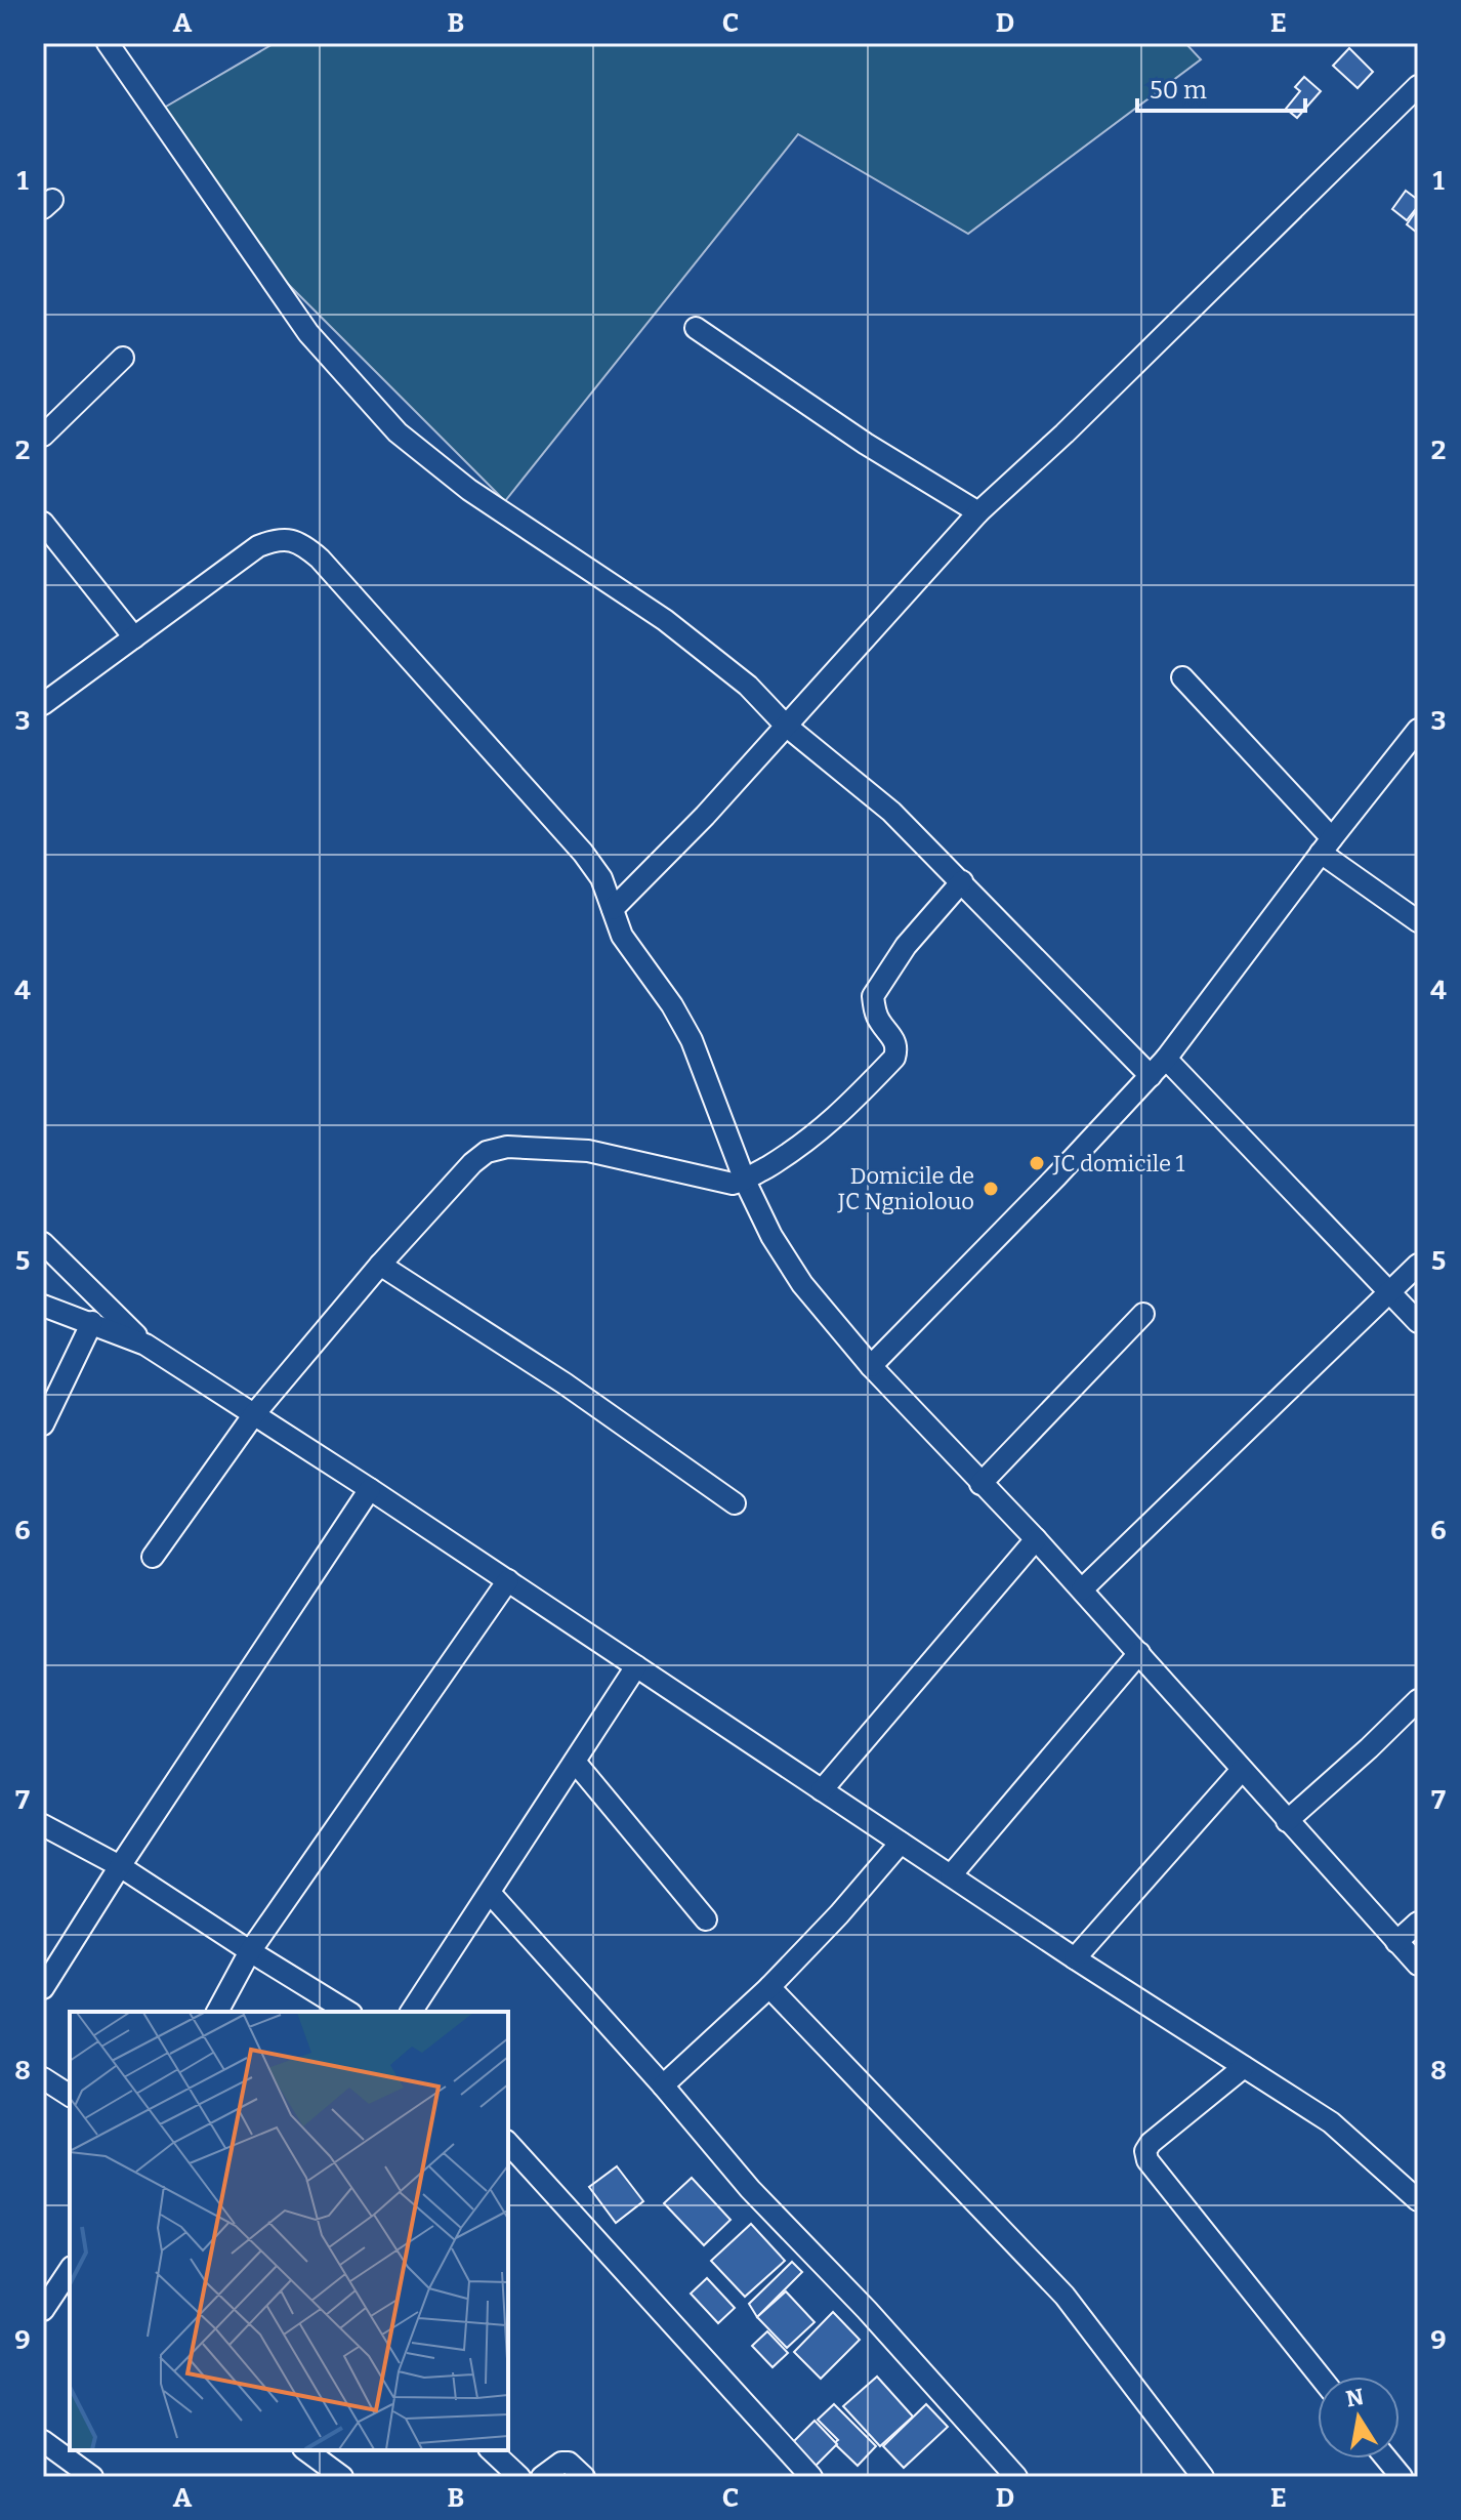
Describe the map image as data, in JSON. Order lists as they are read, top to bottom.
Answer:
{
  "places": ["JC domicile 1", "Domicile de JC Ngniolouo"],
  "scale_bar": "50 m",
  "north": "top",
  "grid": {
    "columns": [
      "A",
      "B",
      "C",
      "D",
      "E"
    ],
    "rows": [
      "1",
      "2",
      "3",
      "4",
      "5",
      "6",
      "7",
      "8",
      "9"
    ]
  }
}
